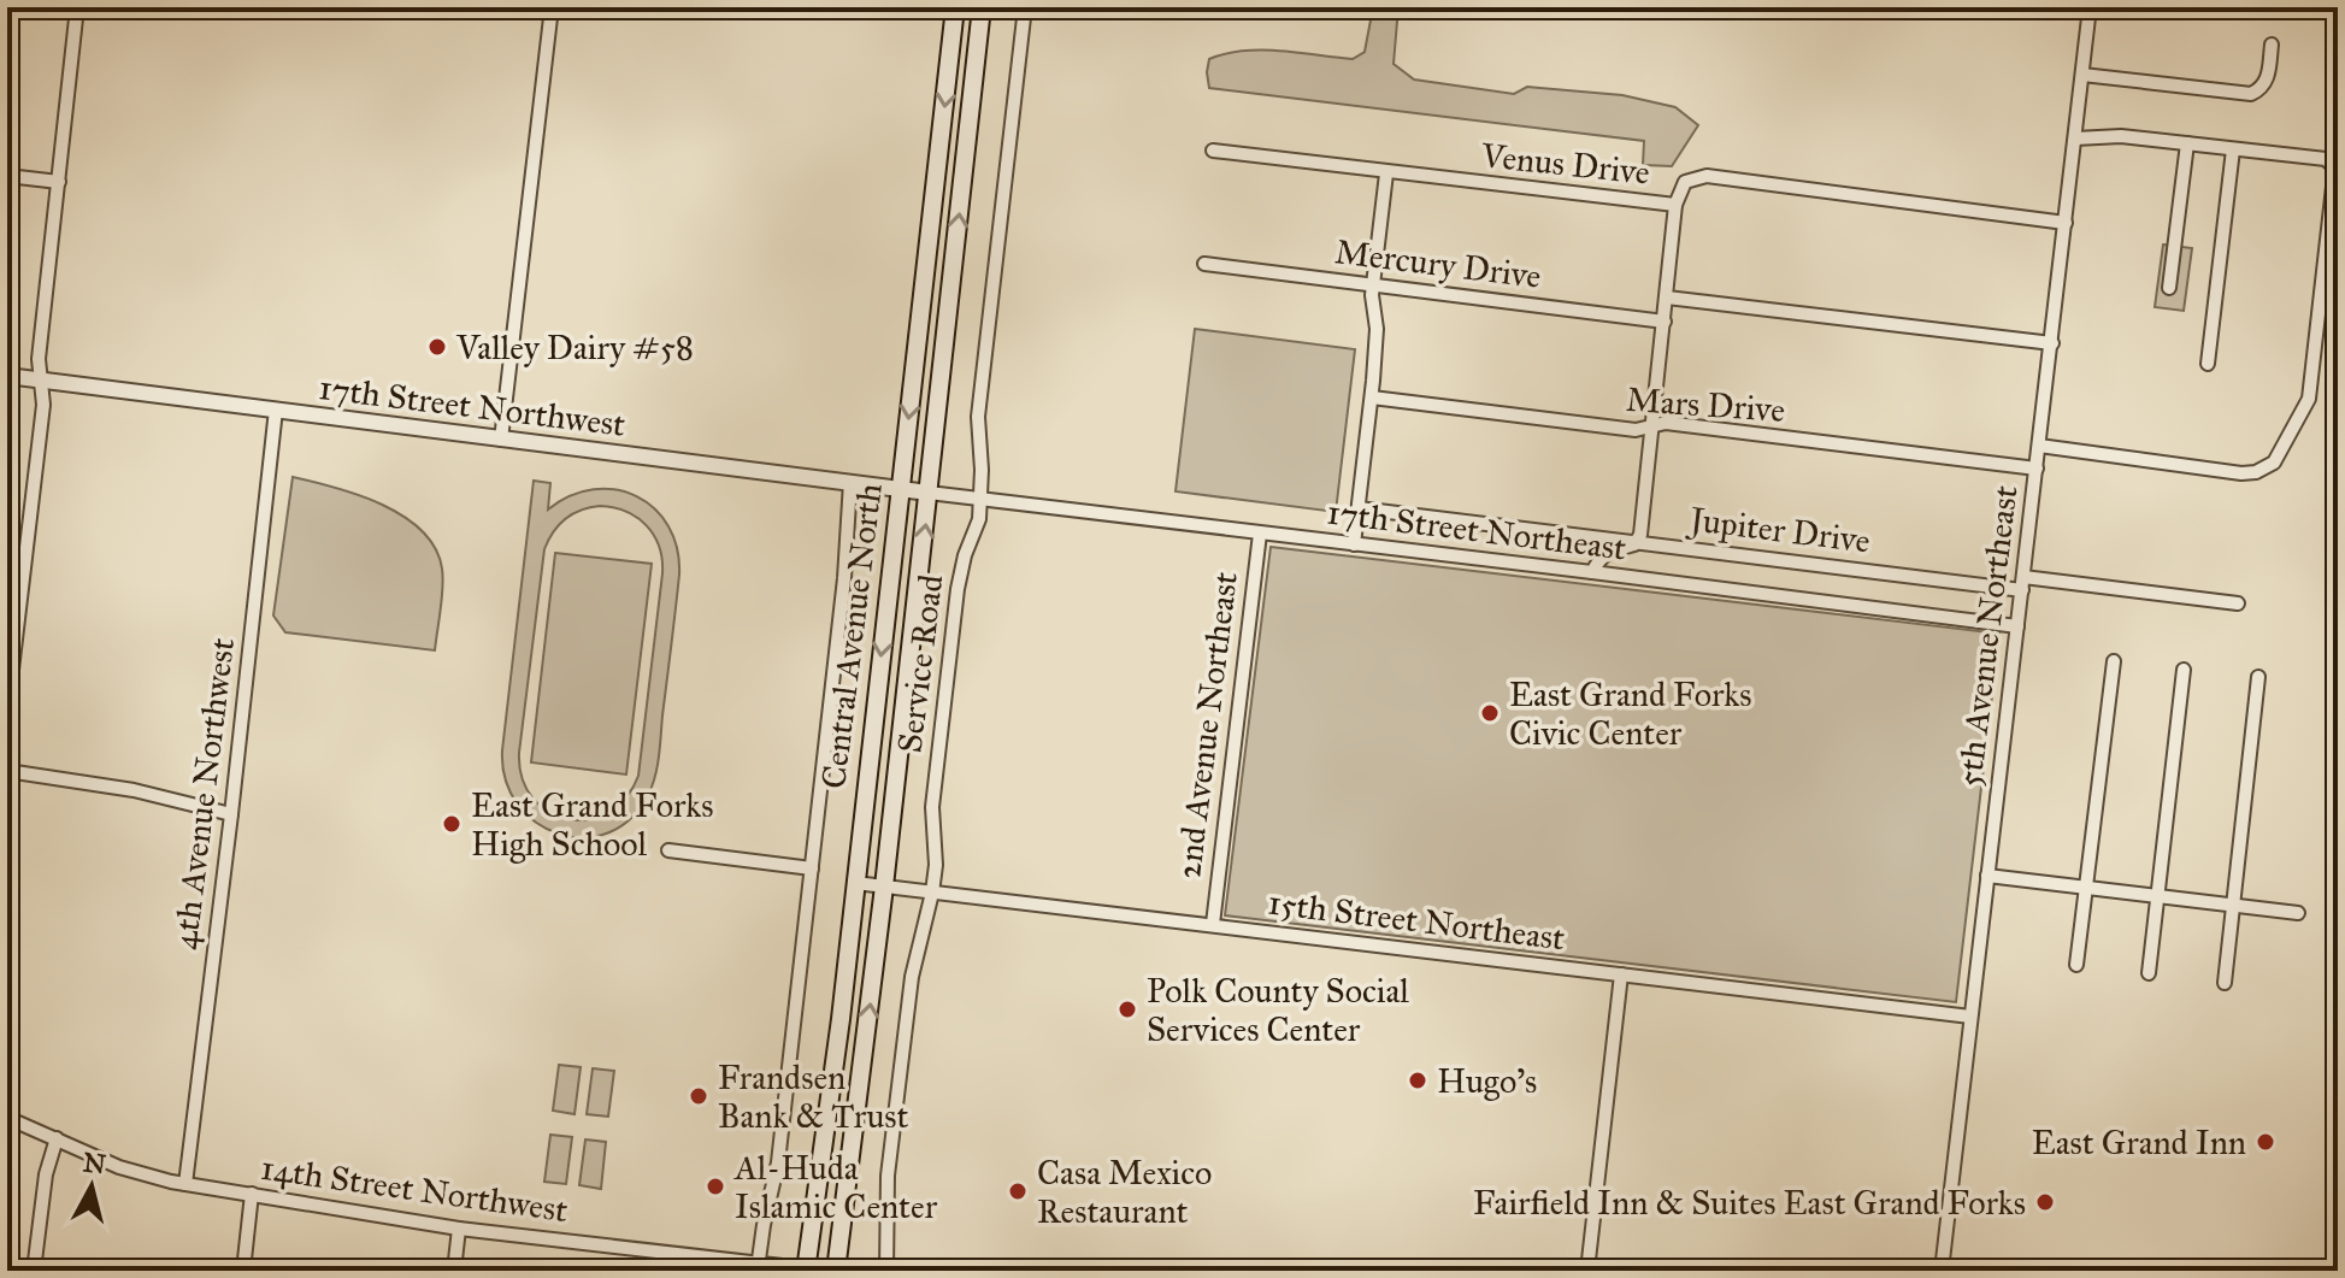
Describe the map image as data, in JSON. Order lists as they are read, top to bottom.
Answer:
{
  "streets": {
    "main road": ["Central Avenue North"],
    "street": [
      "Venus Drive",
      "Mercury Drive",
      "Mars Drive",
      "17th Street Northwest",
      "17th Street Northeast",
      "Jupiter Drive",
      "5th Avenue Northeast",
      "Service Road",
      "2nd Avenue Northeast",
      "4th Avenue Northwest",
      "15th Street Northeast",
      "14th Street Northwest"
    ]
  },
  "crossings": [
    ["Venus Drive", "5th Avenue Northeast"],
    ["Mars Drive", "5th Avenue Northeast"],
    ["17th Street Northwest", "17th Street Northeast"],
    ["17th Street Northwest", "Central Avenue North"],
    ["17th Street Northwest", "4th Avenue Northwest"],
    ["17th Street Northeast", "Central Avenue North"],
    ["17th Street Northeast", "5th Avenue Northeast"],
    ["17th Street Northeast", "Service Road"],
    ["17th Street Northeast", "2nd Avenue Northeast"],
    ["Jupiter Drive", "5th Avenue Northeast"],
    ["Central Avenue North", "15th Street Northeast"],
    ["Central Avenue North", "14th Street Northwest"],
    ["5th Avenue Northeast", "15th Street Northeast"],
    ["Service Road", "15th Street Northeast"],
    ["2nd Avenue Northeast", "15th Street Northeast"],
    ["4th Avenue Northwest", "14th Street Northwest"]
  ],
  "places": [
    "Valley Dairy #58",
    "East Grand Forks Civic Center",
    "East Grand Forks High School",
    "Polk County Social Services Center",
    "Hugo's",
    "Frandsen Bank & Trust",
    "East Grand Inn",
    "Al-Huda Islamic Center",
    "Casa Mexico Restaurant",
    "Fairfield Inn & Suites East Grand Forks"
  ],
  "north": "top"
}
